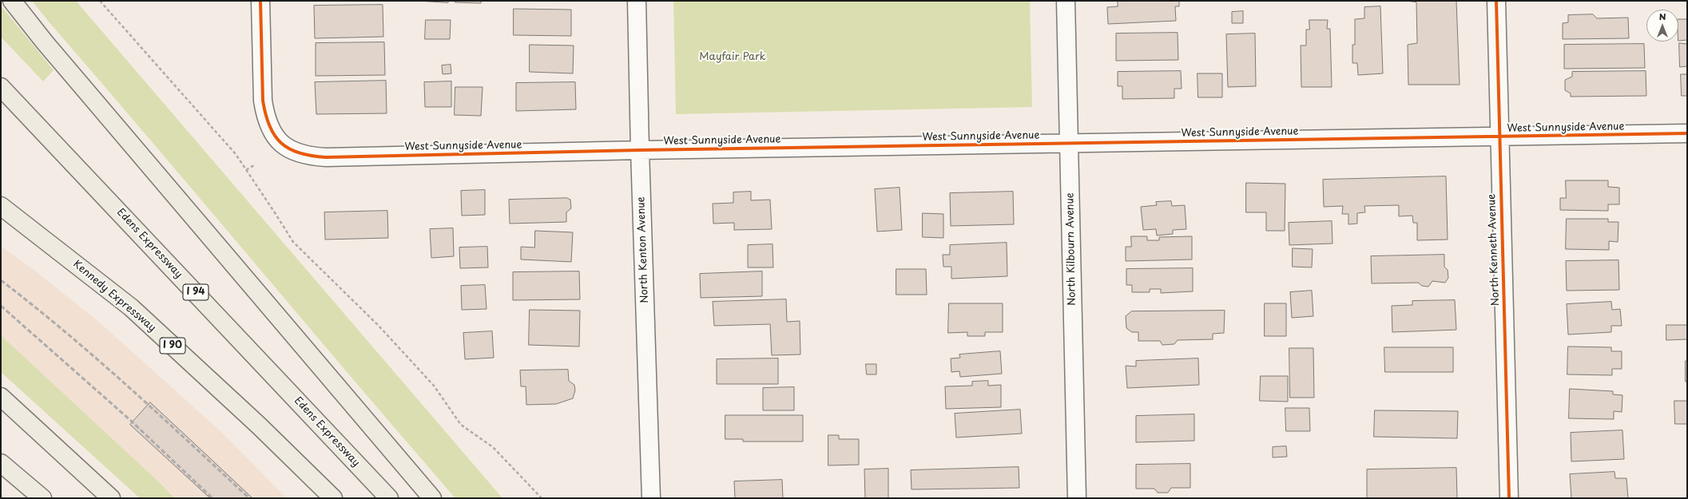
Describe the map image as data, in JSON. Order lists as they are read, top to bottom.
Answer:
{
  "streets": {
    "highway": [
      "Edens Expressway",
      "I 94",
      "Kennedy Expressway",
      "I 90"
    ],
    "street": [
      "West Sunnyside Avenue",
      "North Kilbourn Avenue",
      "North Kenton Avenue",
      "North Kenneth Avenue"
    ]
  },
  "crossings": [
    ["West Sunnyside Avenue", "North Kilbourn Avenue"],
    ["West Sunnyside Avenue", "North Kenton Avenue"],
    ["West Sunnyside Avenue", "North Kenneth Avenue"]
  ],
  "parks": ["Mayfair Park"],
  "north": "top"
}
